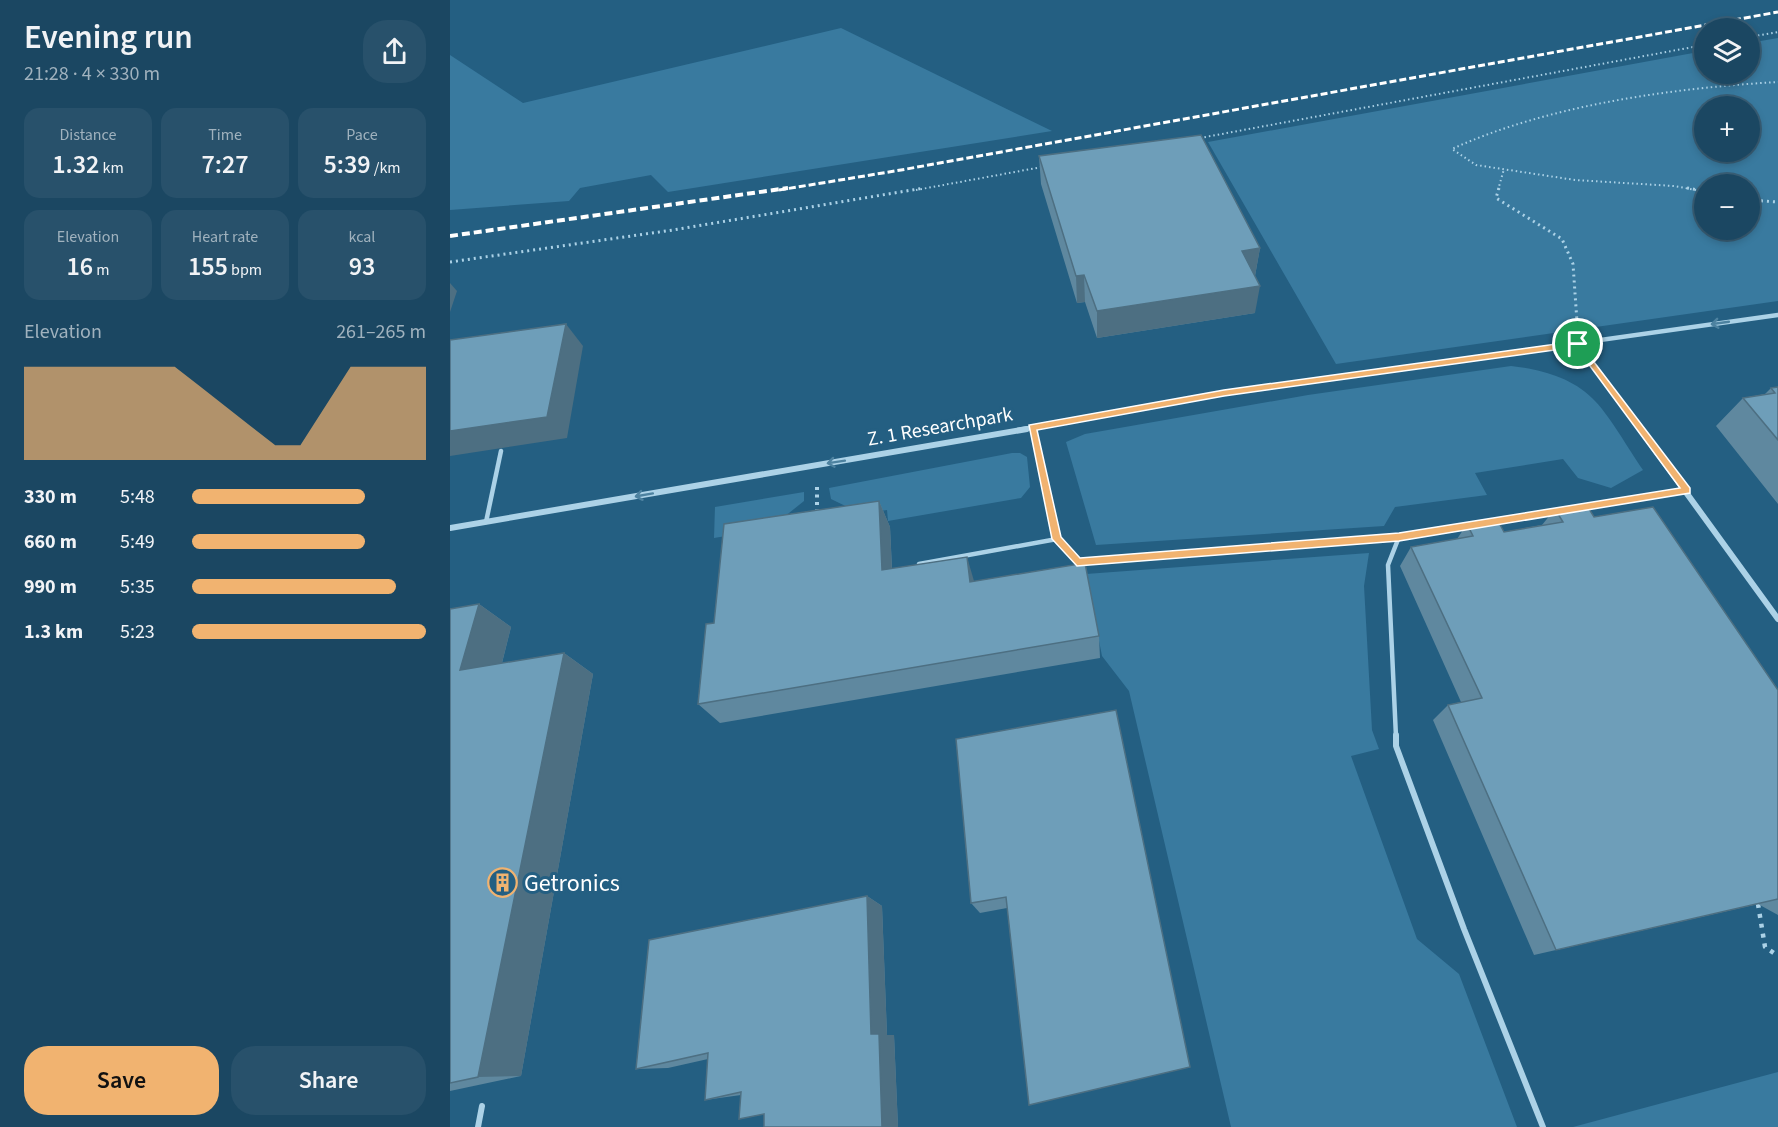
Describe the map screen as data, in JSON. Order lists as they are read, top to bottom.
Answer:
{
  "streets": {
    "street": ["Z. 1 Researchpark"]
  },
  "one_way": ["Z. 1 Researchpark"],
  "places": {
    "building": ["Getronics"]
  },
  "page": {
    "heading": ["Evening run", "21:28 · 4 × 330 m"],
    "map_buttons": ["+", "−"],
    "stats": [
      ["Distance", "1.32 km"],
      ["Time", "7:27"],
      ["Pace", "5:39 /km"],
      ["Elevation", "16 m"],
      ["Heart rate", "155 bpm"],
      ["kcal", "93"]
    ],
    "chart": ["Elevation", "261–265 m"],
    "list": [
      {
        "name": "330 m",
        "note": "5:48"
      },
      {
        "name": "660 m",
        "note": "5:49"
      },
      {
        "name": "990 m",
        "note": "5:35"
      },
      {
        "name": "1.3 km",
        "note": "5:23"
      }
    ],
    "buttons": ["Save", "Share"]
  }
}
